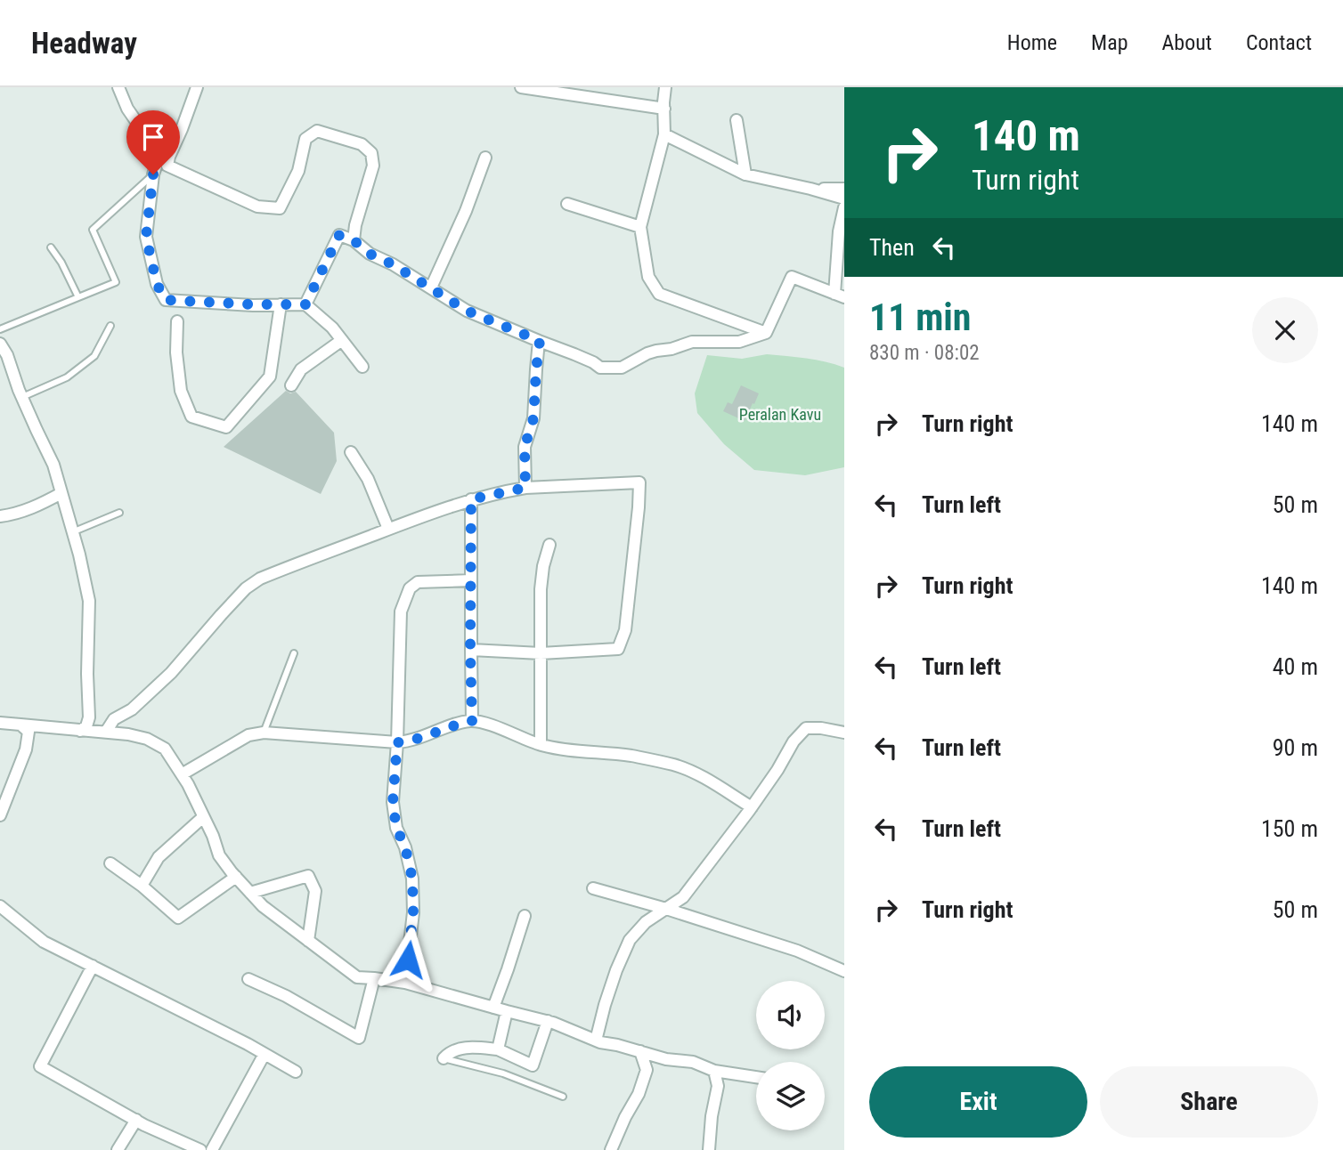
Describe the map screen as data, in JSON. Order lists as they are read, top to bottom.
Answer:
{
  "parks": ["Peralan Kavu"],
  "page": {
    "header": "Headway",
    "nav": [
      "Home",
      "Map",
      "About",
      "Contact"
    ],
    "turn": ["140 m", "Turn right"],
    "then": "Then",
    "heading": ["11 min", "830 m · 08:02"],
    "list": [
      {
        "name": "Turn right",
        "value": "140 m"
      },
      {
        "name": "Turn left",
        "value": "50 m"
      },
      {
        "name": "Turn right",
        "value": "140 m"
      },
      {
        "name": "Turn left",
        "value": "40 m"
      },
      {
        "name": "Turn left",
        "value": "90 m"
      },
      {
        "name": "Turn left",
        "value": "150 m"
      },
      {
        "name": "Turn right",
        "value": "50 m"
      }
    ],
    "buttons": ["Exit", "Share"]
  }
}
